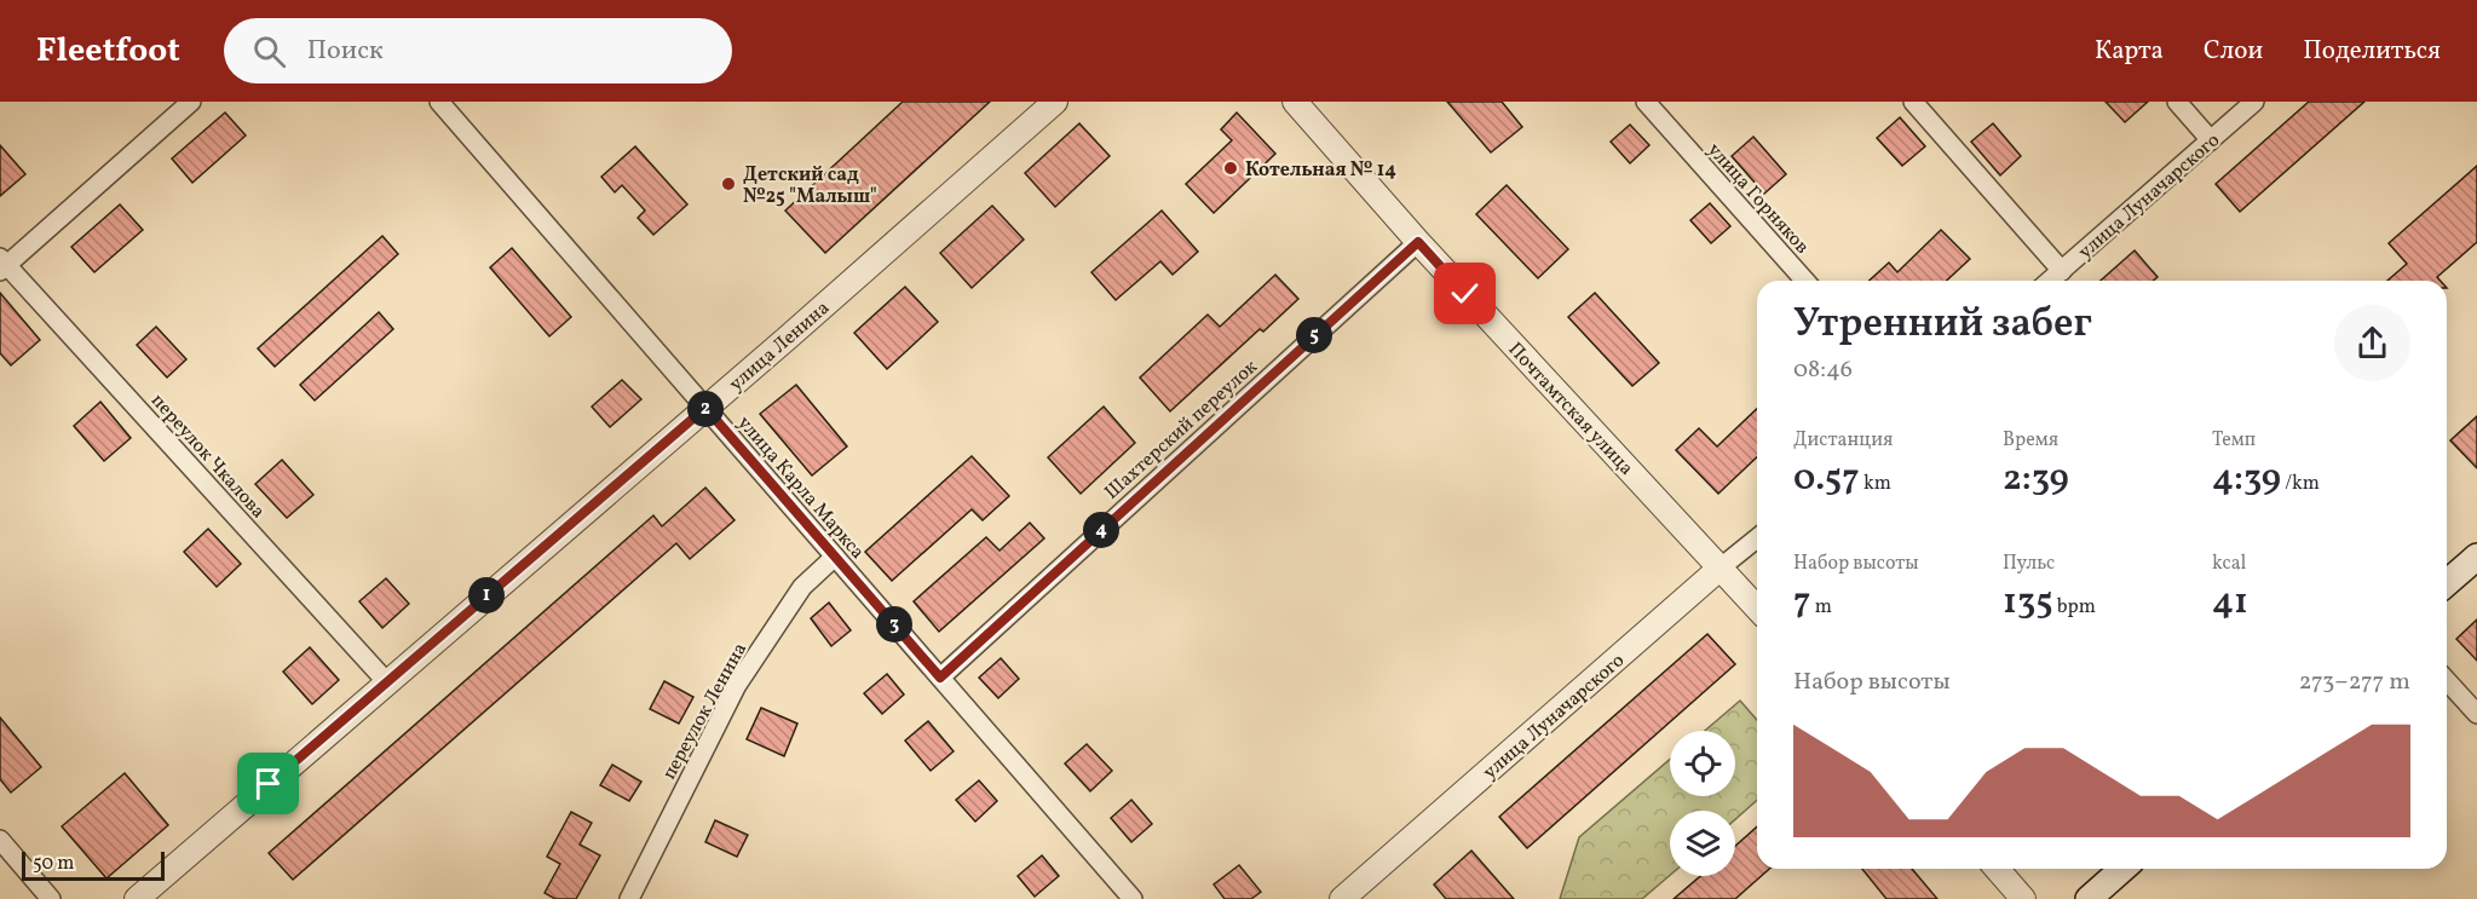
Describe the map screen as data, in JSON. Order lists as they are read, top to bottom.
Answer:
{
  "streets": {
    "street": [
      "улица Луначарского",
      "улица Горняков",
      "улица Ленина",
      "Почтамтская улица",
      "Шахтерский переулок",
      "переулок Чкалова",
      "улица Карла Маркса",
      "переулок Ленина"
    ]
  },
  "crossings": [
    ["улица Луначарского", "Почтамтская улица"],
    ["улица Ленина", "переулок Чкалова"],
    ["улица Ленина", "улица Карла Маркса"],
    ["Почтамтская улица", "Шахтерский переулок"],
    ["Шахтерский переулок", "улица Карла Маркса"],
    ["улица Карла Маркса", "переулок Ленина"]
  ],
  "places": ["Котельная № 14", "Детский сад №25 \"Малыш\""],
  "scale_bar": "50 m",
  "page": {
    "header": "Fleetfoot",
    "search": "Поиск",
    "nav": ["Карта", "Слои", "Поделиться"],
    "heading": ["Утренний забег", "08:46"],
    "pins": [
      "5",
      "2",
      "4",
      "1",
      "3"
    ],
    "stats": [
      ["Дистанция", "0.57 km"],
      ["Время", "2:39"],
      ["Темп", "4:39 /km"],
      ["Набор высоты", "7 m"],
      ["Пульс", "135 bpm"],
      ["kcal", "41"]
    ],
    "chart": ["Набор высоты", "273–277 m"],
    "scale": "50 m"
  }
}
